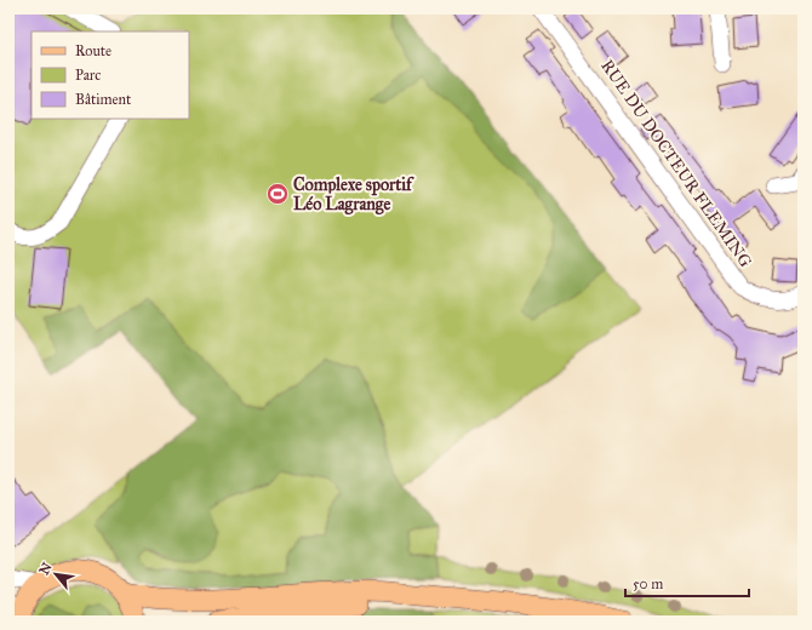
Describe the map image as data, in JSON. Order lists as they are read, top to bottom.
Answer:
{
  "streets": {
    "street": ["RUE DU DOCTEUR FLEMING"]
  },
  "places": {
    "sports": ["Complexe sportif Léo Lagrange"]
  },
  "legend": ["Route", "Parc", "Bâtiment"],
  "scale_bar": "50 m",
  "north": "top left"
}
